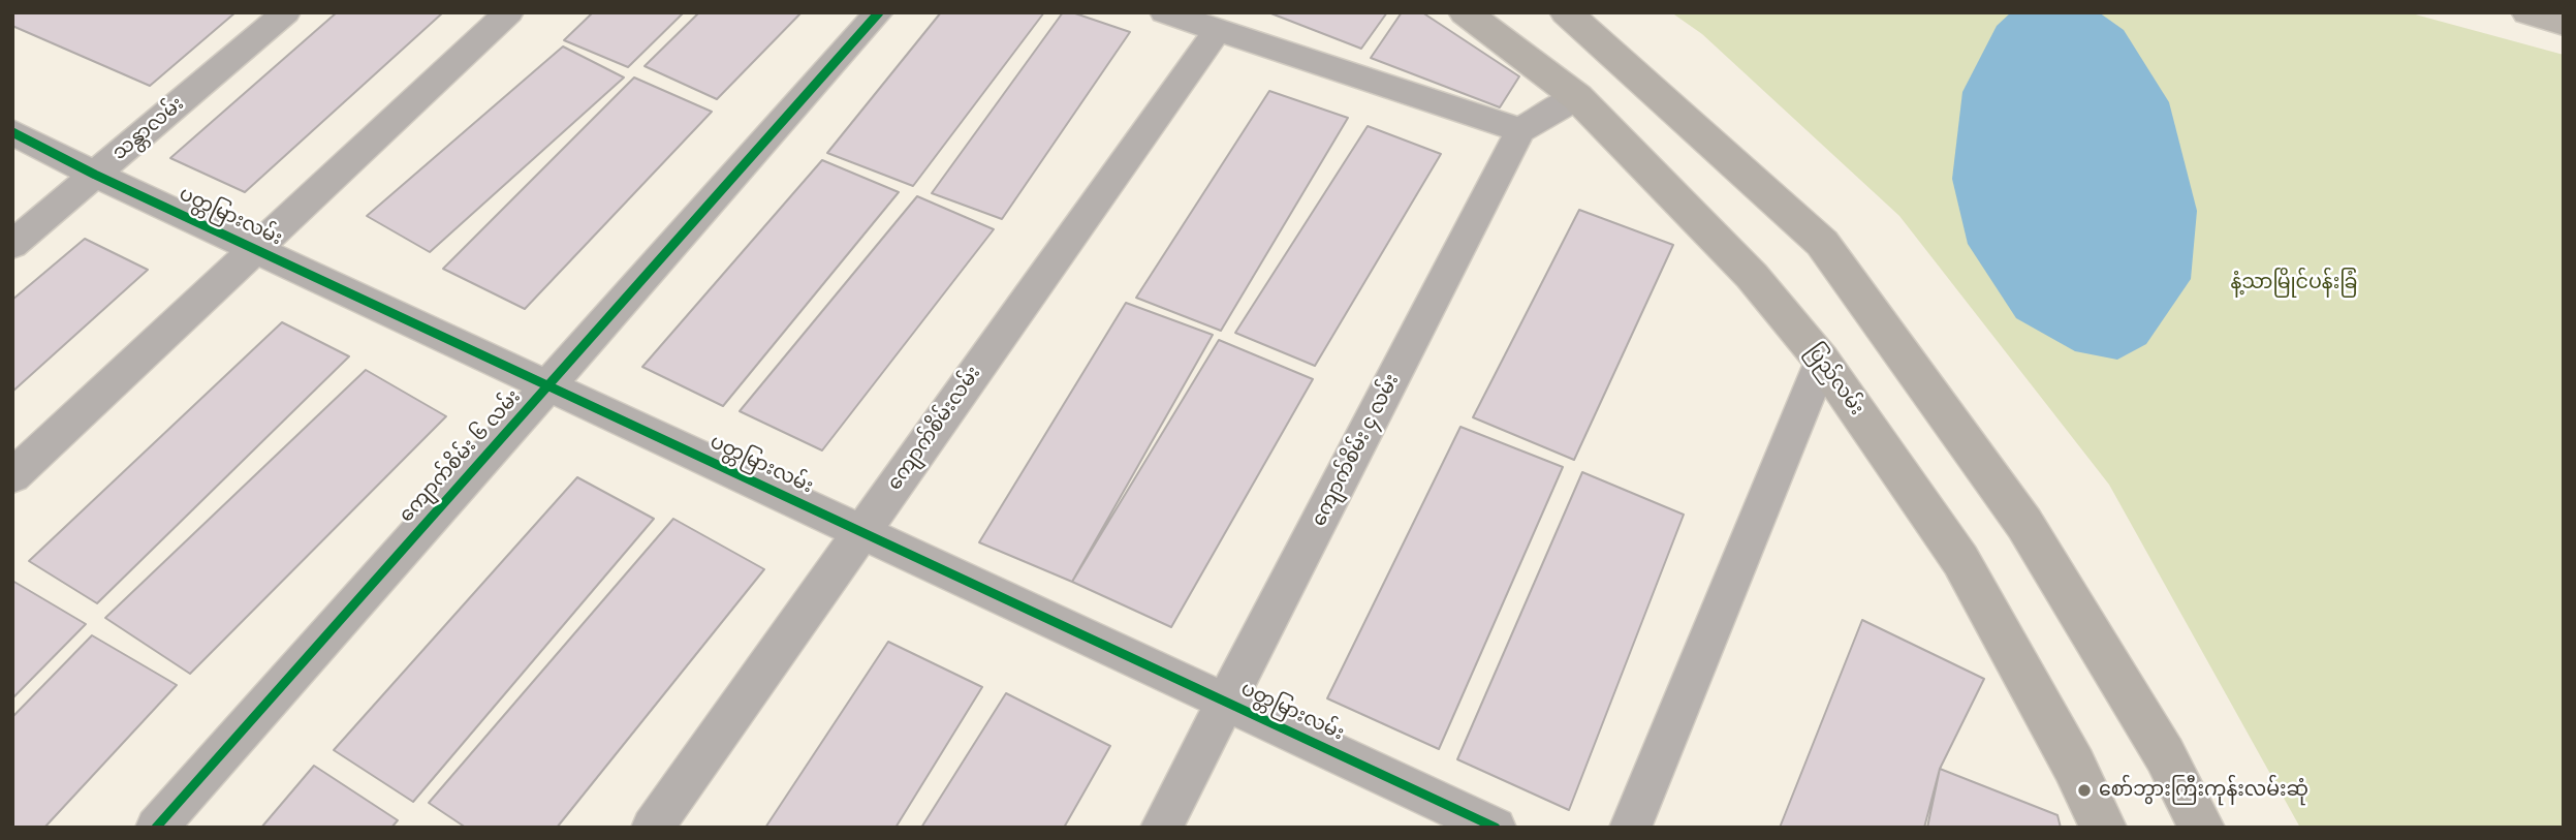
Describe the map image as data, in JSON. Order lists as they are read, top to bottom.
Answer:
{
  "streets": {
    "highway": ["ပြည်လမ်း"],
    "street": [
      "သန္တာလမ်း",
      "ပတ္တမြားလမ်း",
      "ကျောက်စိမ်းလမ်း",
      "ကျောက်စိမ်း ၄ လမ်း",
      "ကျောက်စိမ်း ၆ လမ်း"
    ]
  },
  "crossings": [
    ["သန္တာလမ်း", "ပတ္တမြားလမ်း"],
    ["ပတ္တမြားလမ်း", "ကျောက်စိမ်းလမ်း"],
    ["ပတ္တမြားလမ်း", "ကျောက်စိမ်း ၄ လမ်း"],
    ["ပတ္တမြားလမ်း", "ကျောက်စိမ်း ၆ လမ်း"]
  ],
  "parks": ["နံ့သာမြိုင်ပန်းခြံ"],
  "places": ["စော်ဘွားကြီးကုန်းလမ်းဆုံ"]
}
